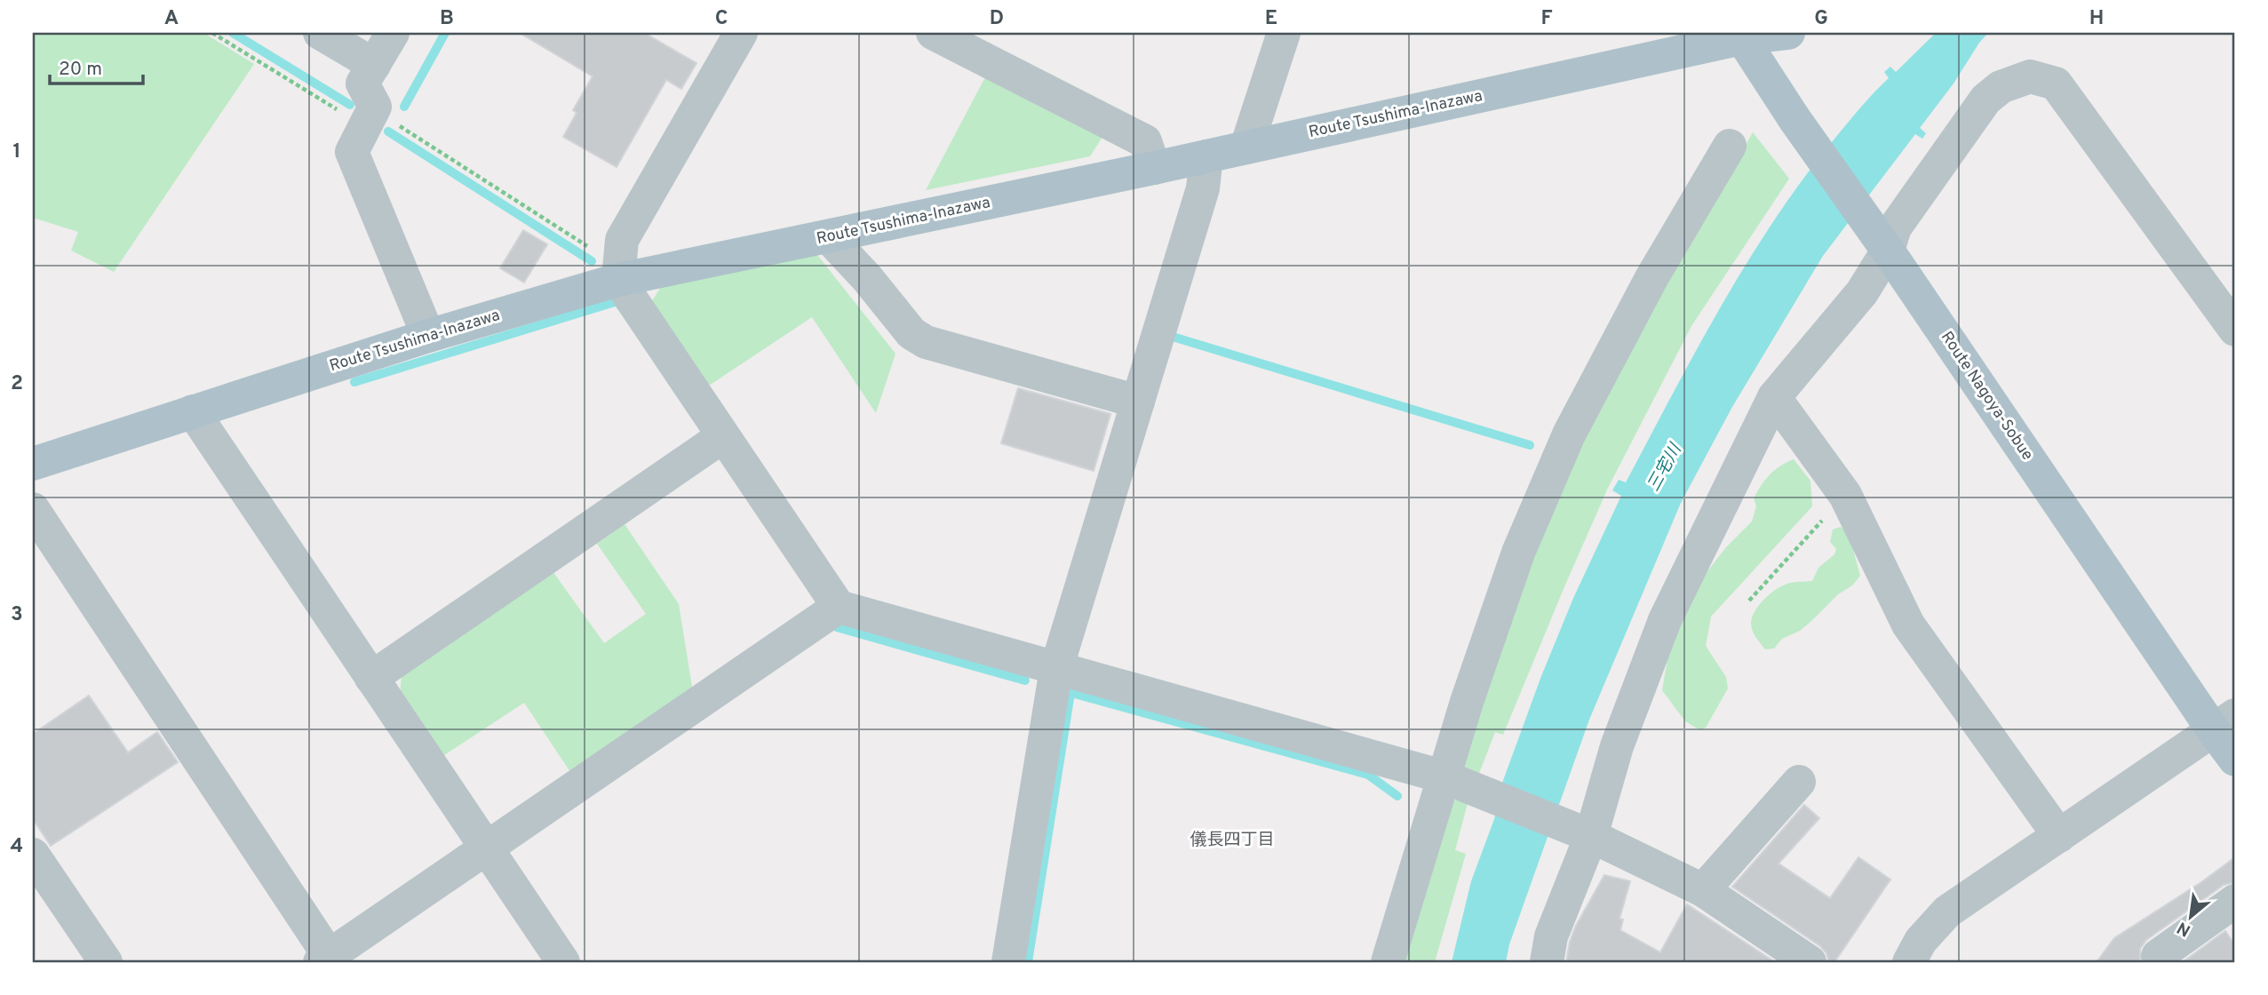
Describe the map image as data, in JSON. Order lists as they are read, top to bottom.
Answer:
{
  "streets": {
    "main road": ["Route Tsushima-Inazawa", "Route Nagoya-Sobue"]
  },
  "crossings": [
    ["Route Tsushima-Inazawa", "Route Nagoya-Sobue"]
  ],
  "districts": ["儀長四丁目"],
  "water": ["三宅川"],
  "scale_bar": "20 m",
  "north": "bottom left",
  "grid": {
    "columns": [
      "A",
      "B",
      "C",
      "D",
      "E",
      "F",
      "G",
      "H"
    ],
    "rows": [
      "1",
      "2",
      "3",
      "4"
    ]
  }
}
